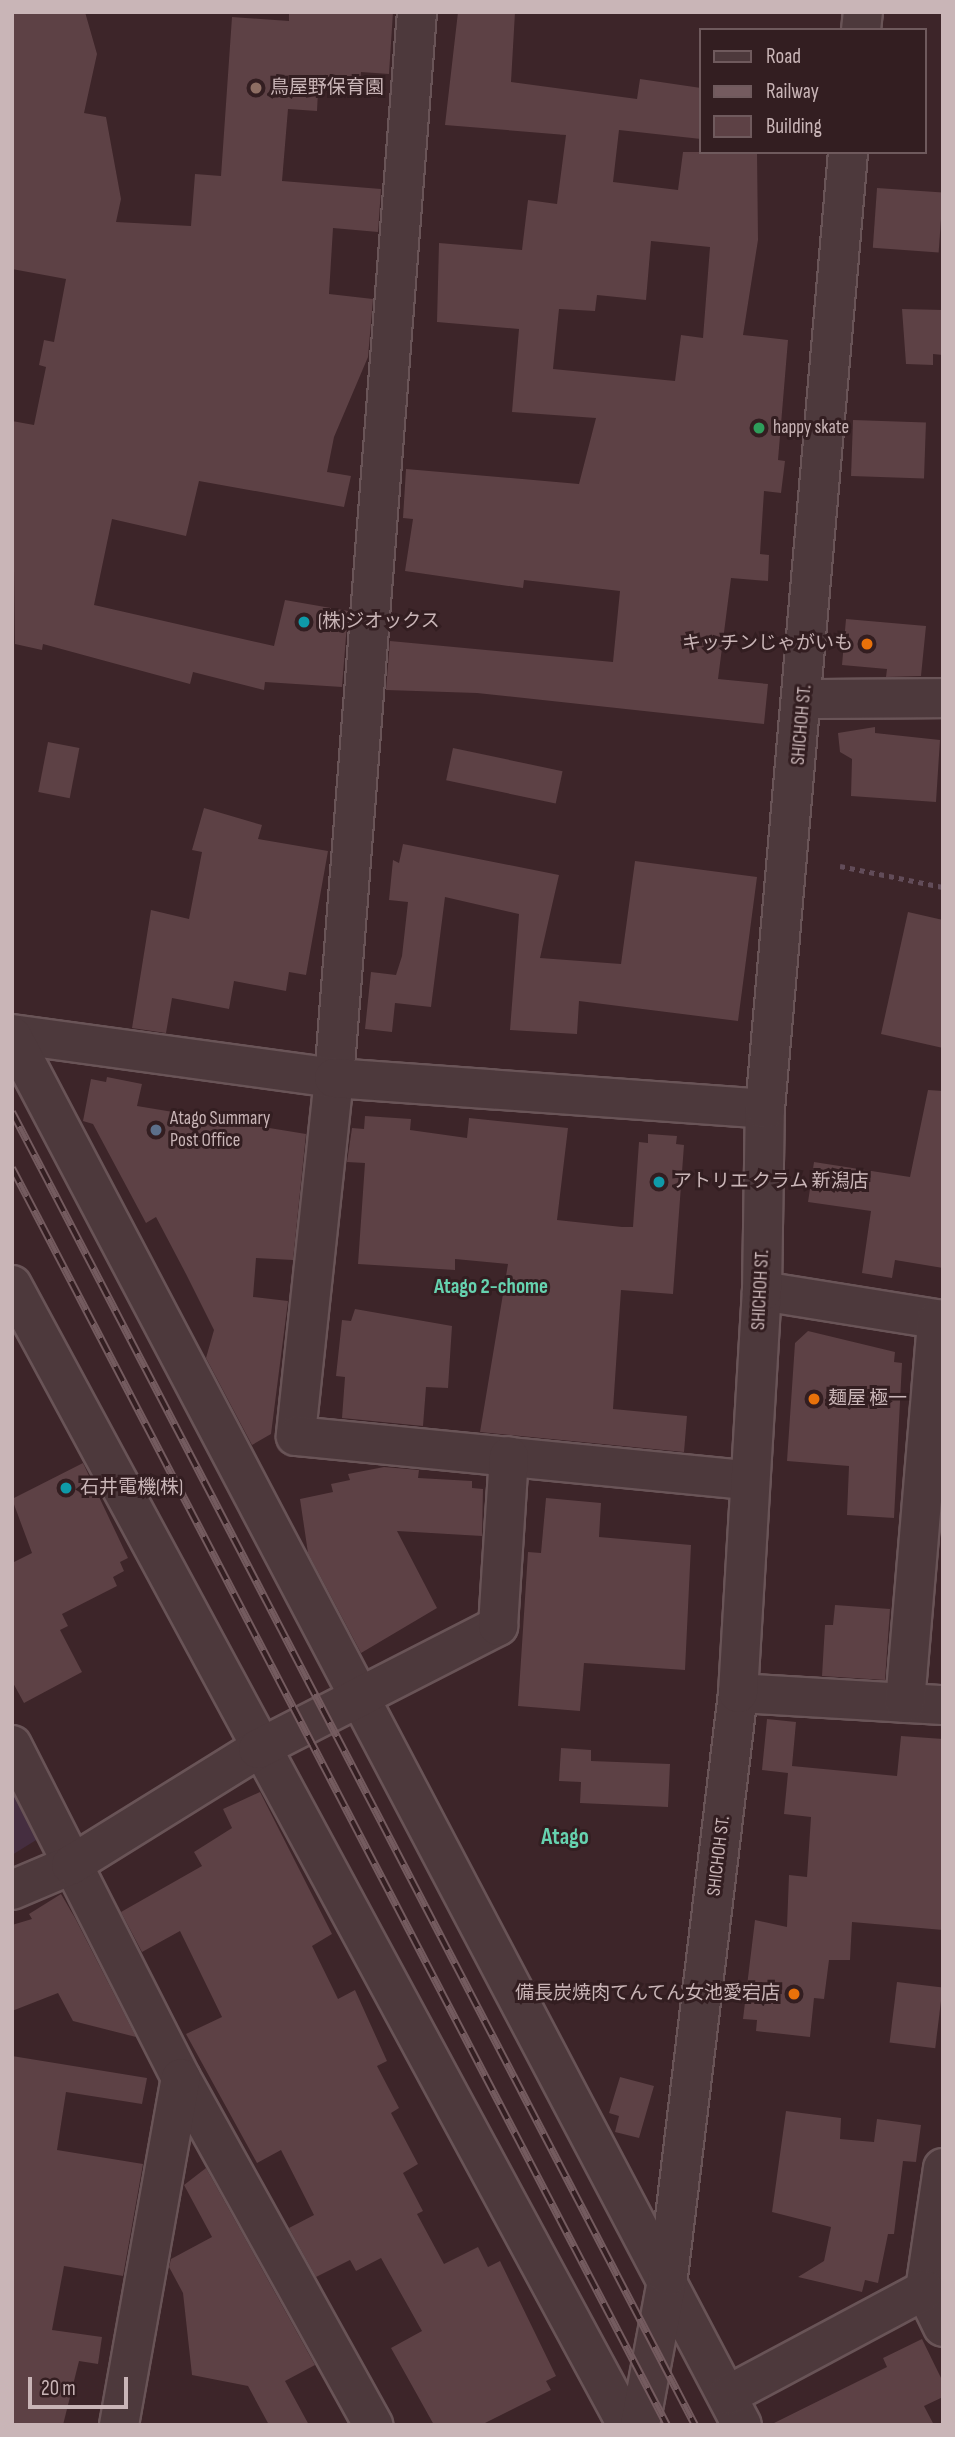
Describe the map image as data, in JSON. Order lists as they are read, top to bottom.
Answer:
{
  "streets": {
    "street": ["SHICHOH ST."]
  },
  "districts": ["Atago 2-chome", "Atago"],
  "places": [
    "鳥屋野保育園",
    "happy skate",
    "(株)ジオックス",
    "キッチンじゃがいも",
    "Atago Summary Post Office",
    "アトリエ クラム 新潟店",
    "麺屋 極一",
    "石井電機(株)",
    "備長炭焼肉てんてん女池愛宕店"
  ],
  "legend": ["Road", "Railway", "Building"],
  "scale_bar": "20 m"
}
